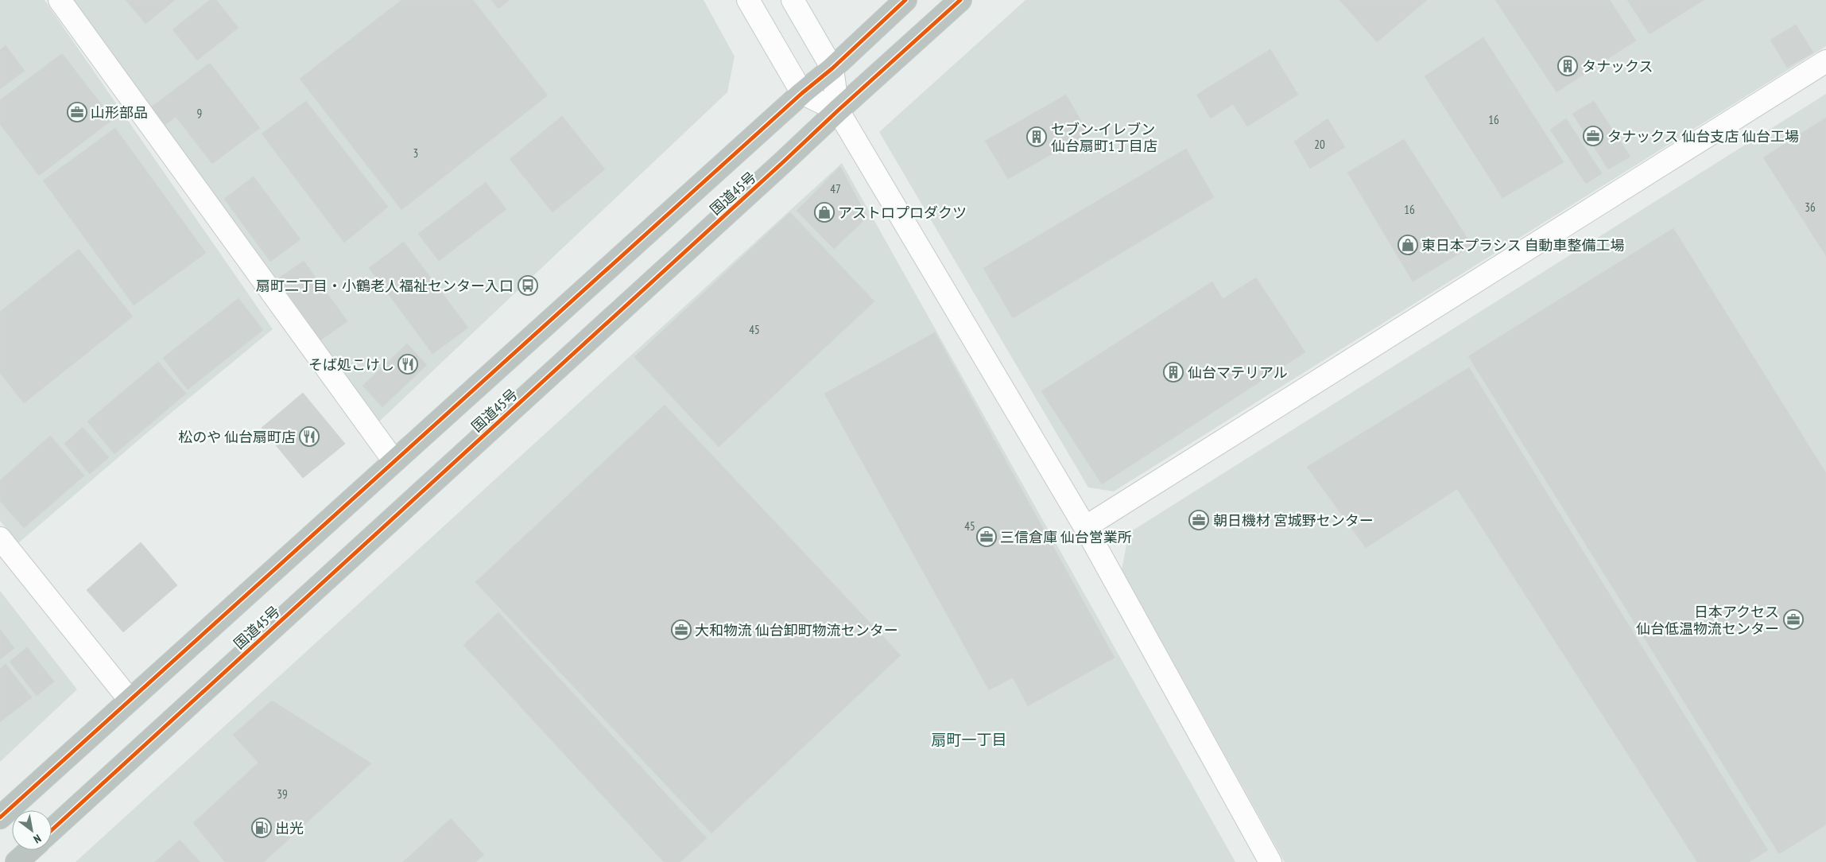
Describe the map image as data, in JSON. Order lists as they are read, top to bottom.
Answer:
{
  "streets": {
    "highway": ["国道45号"]
  },
  "districts": ["扇町一丁目"],
  "places": {
    "building": ["タナックス", "セブン-イレブン 仙台扇町1丁目店", "仙台マテリアル"],
    "office": [
      "山形部品",
      "タナックス 仙台支店 仙台工場",
      "朝日機材 宮城野センター",
      "三信倉庫 仙台営業所",
      "日本アクセス 仙台低温物流センター",
      "大和物流 仙台卸町物流センター"
    ],
    "shop": ["アストロプロダクツ", "東日本プラシス 自動車整備工場"],
    "bus stop": ["扇町二丁目・小鶴老人福祉センター入口"],
    "restaurant": ["そば処こけし", "松のや 仙台扇町店"],
    "fuel station": ["出光"]
  },
  "house_numbers": [
    "9",
    "16",
    "20",
    "3",
    "47",
    "36",
    "16",
    "45",
    "45",
    "39"
  ],
  "north": "bottom right"
}
